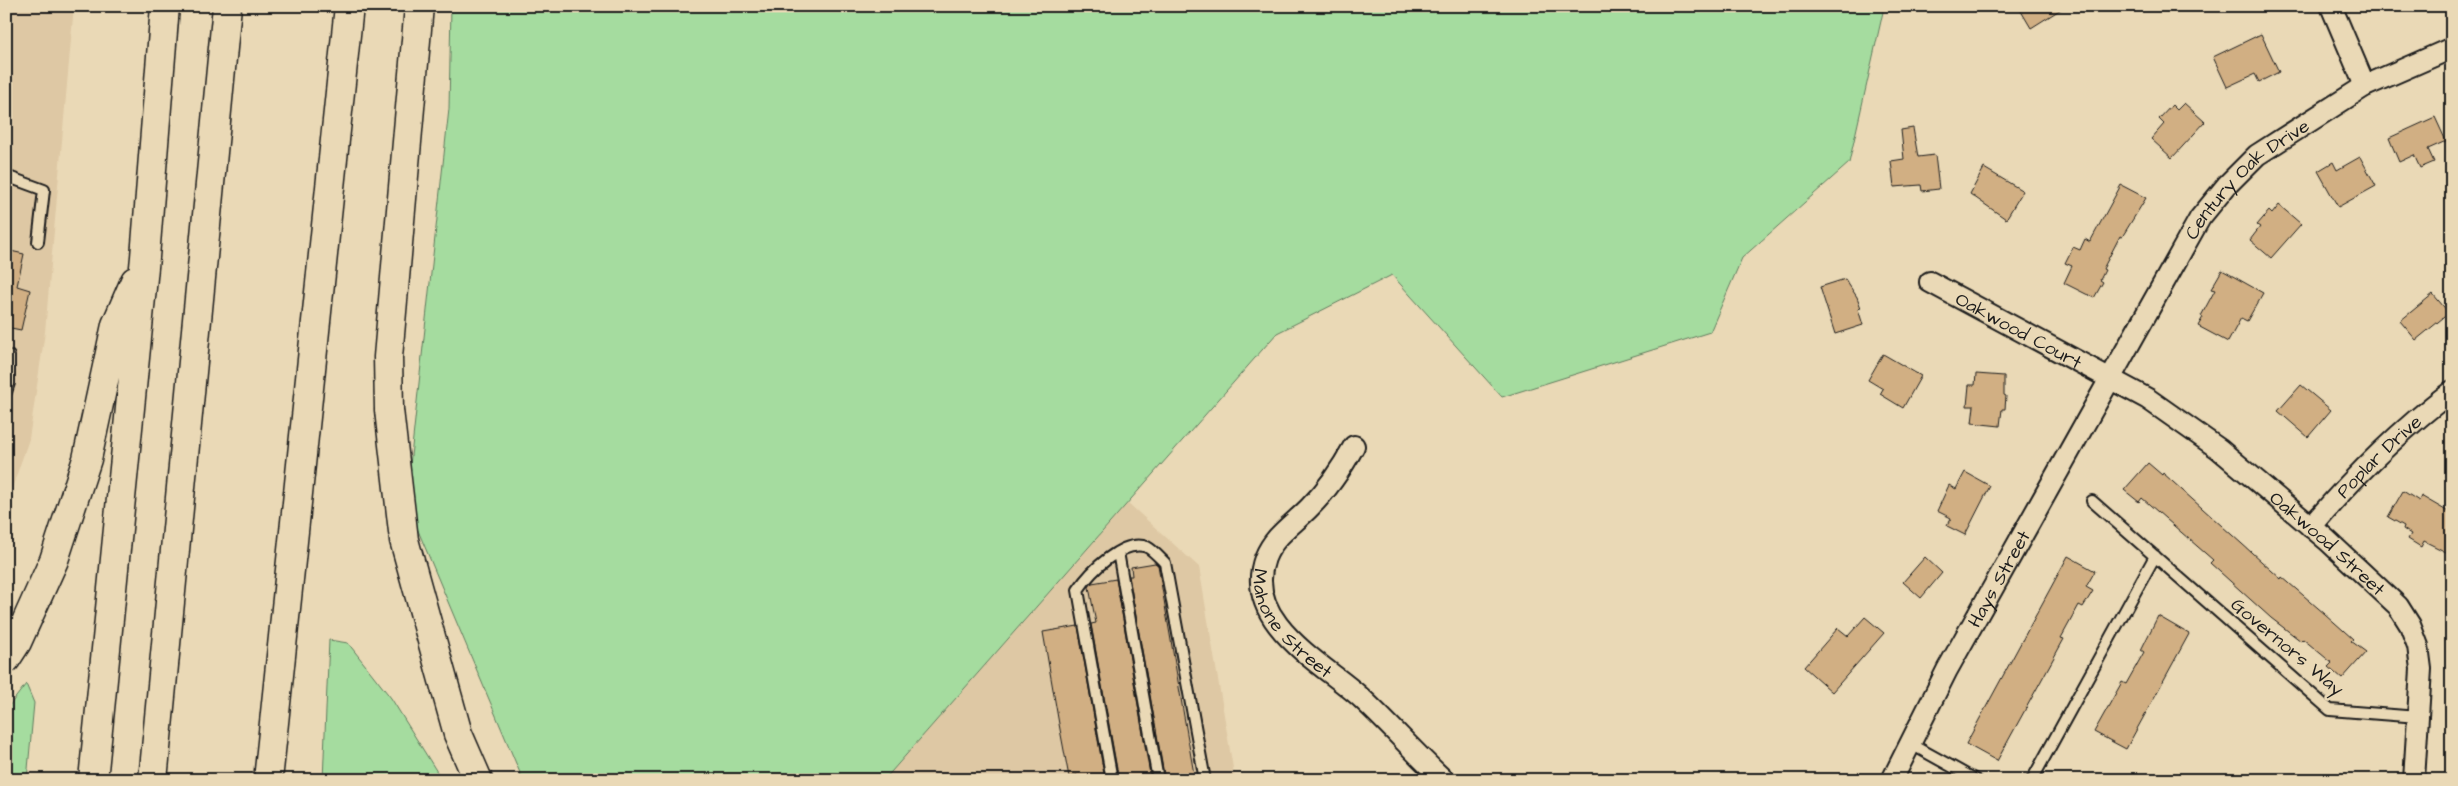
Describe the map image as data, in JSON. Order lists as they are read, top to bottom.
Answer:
{
  "streets": {
    "street": [
      "Century Oak Drive",
      "Oakwood Court",
      "Poplar Drive",
      "Oakwood Street",
      "Hays Street",
      "Mahone Street"
    ],
    "lane": ["Governors Way"]
  },
  "crossings": [
    ["Century Oak Drive", "Oakwood Court"],
    ["Century Oak Drive", "Oakwood Street"],
    ["Century Oak Drive", "Hays Street"],
    ["Oakwood Court", "Oakwood Street"],
    ["Oakwood Court", "Hays Street"],
    ["Poplar Drive", "Oakwood Street"],
    ["Oakwood Street", "Hays Street"],
    ["Oakwood Street", "Governors Way"]
  ]
}
